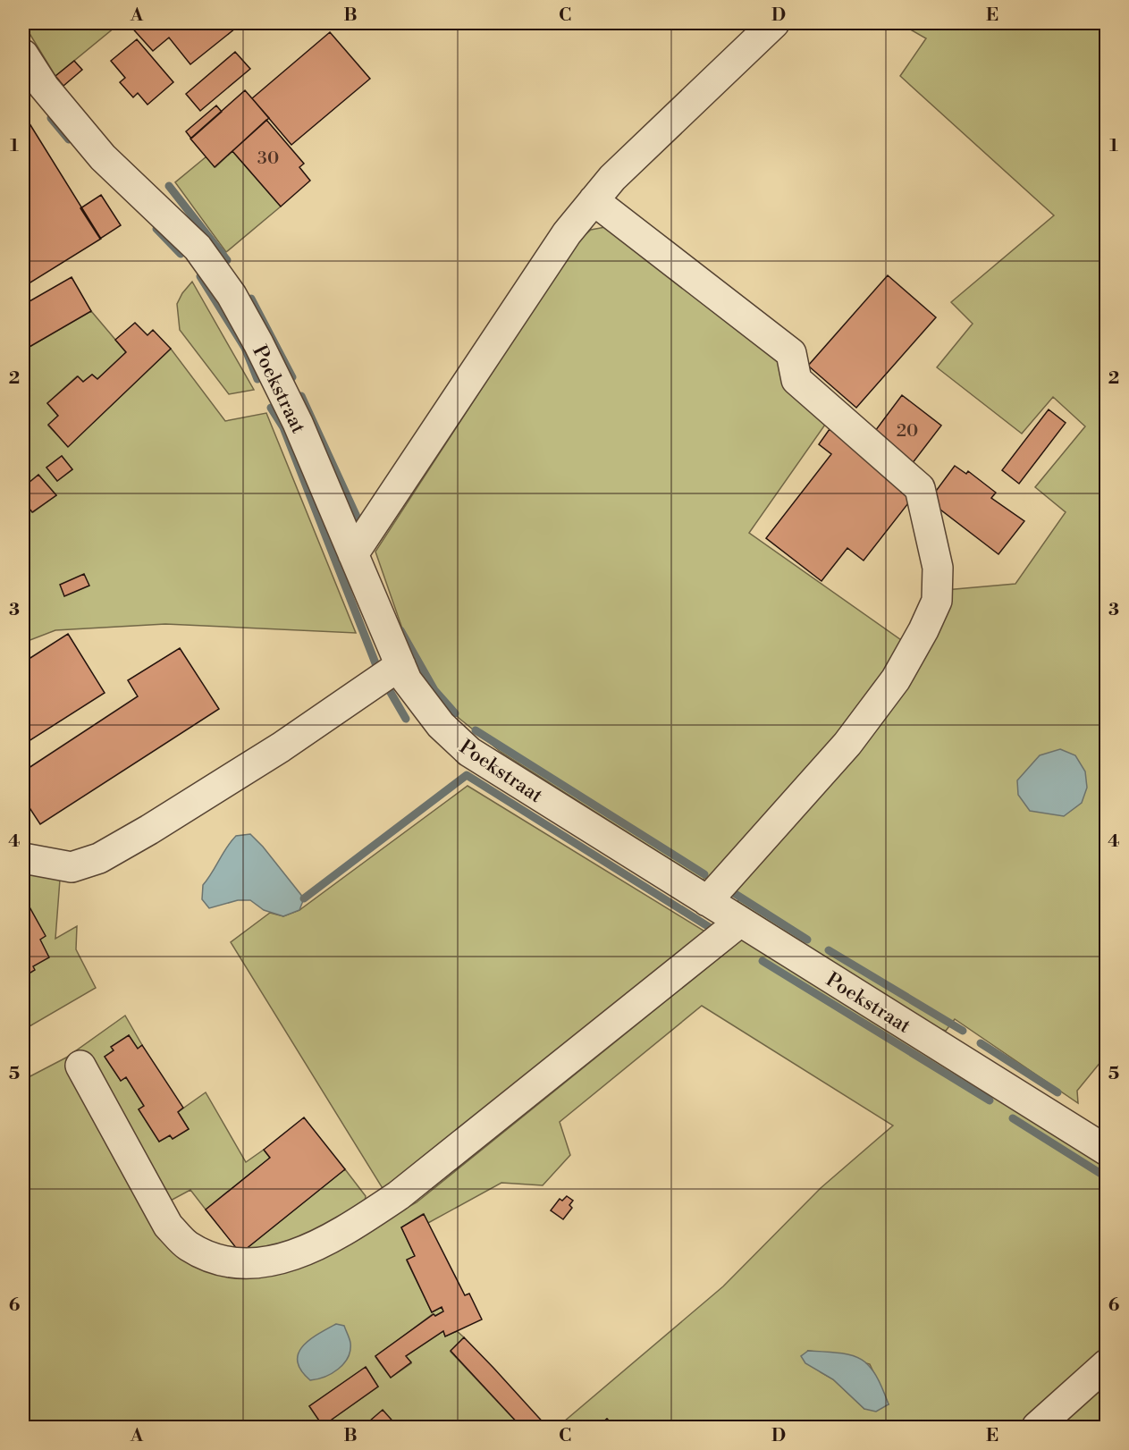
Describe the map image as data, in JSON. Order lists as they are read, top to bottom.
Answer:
{
  "streets": {
    "street": ["Poekstraat"]
  },
  "house_numbers": ["30", "20"],
  "grid": {
    "columns": [
      "A",
      "B",
      "C",
      "D",
      "E"
    ],
    "rows": [
      "1",
      "2",
      "3",
      "4",
      "5",
      "6"
    ]
  }
}
